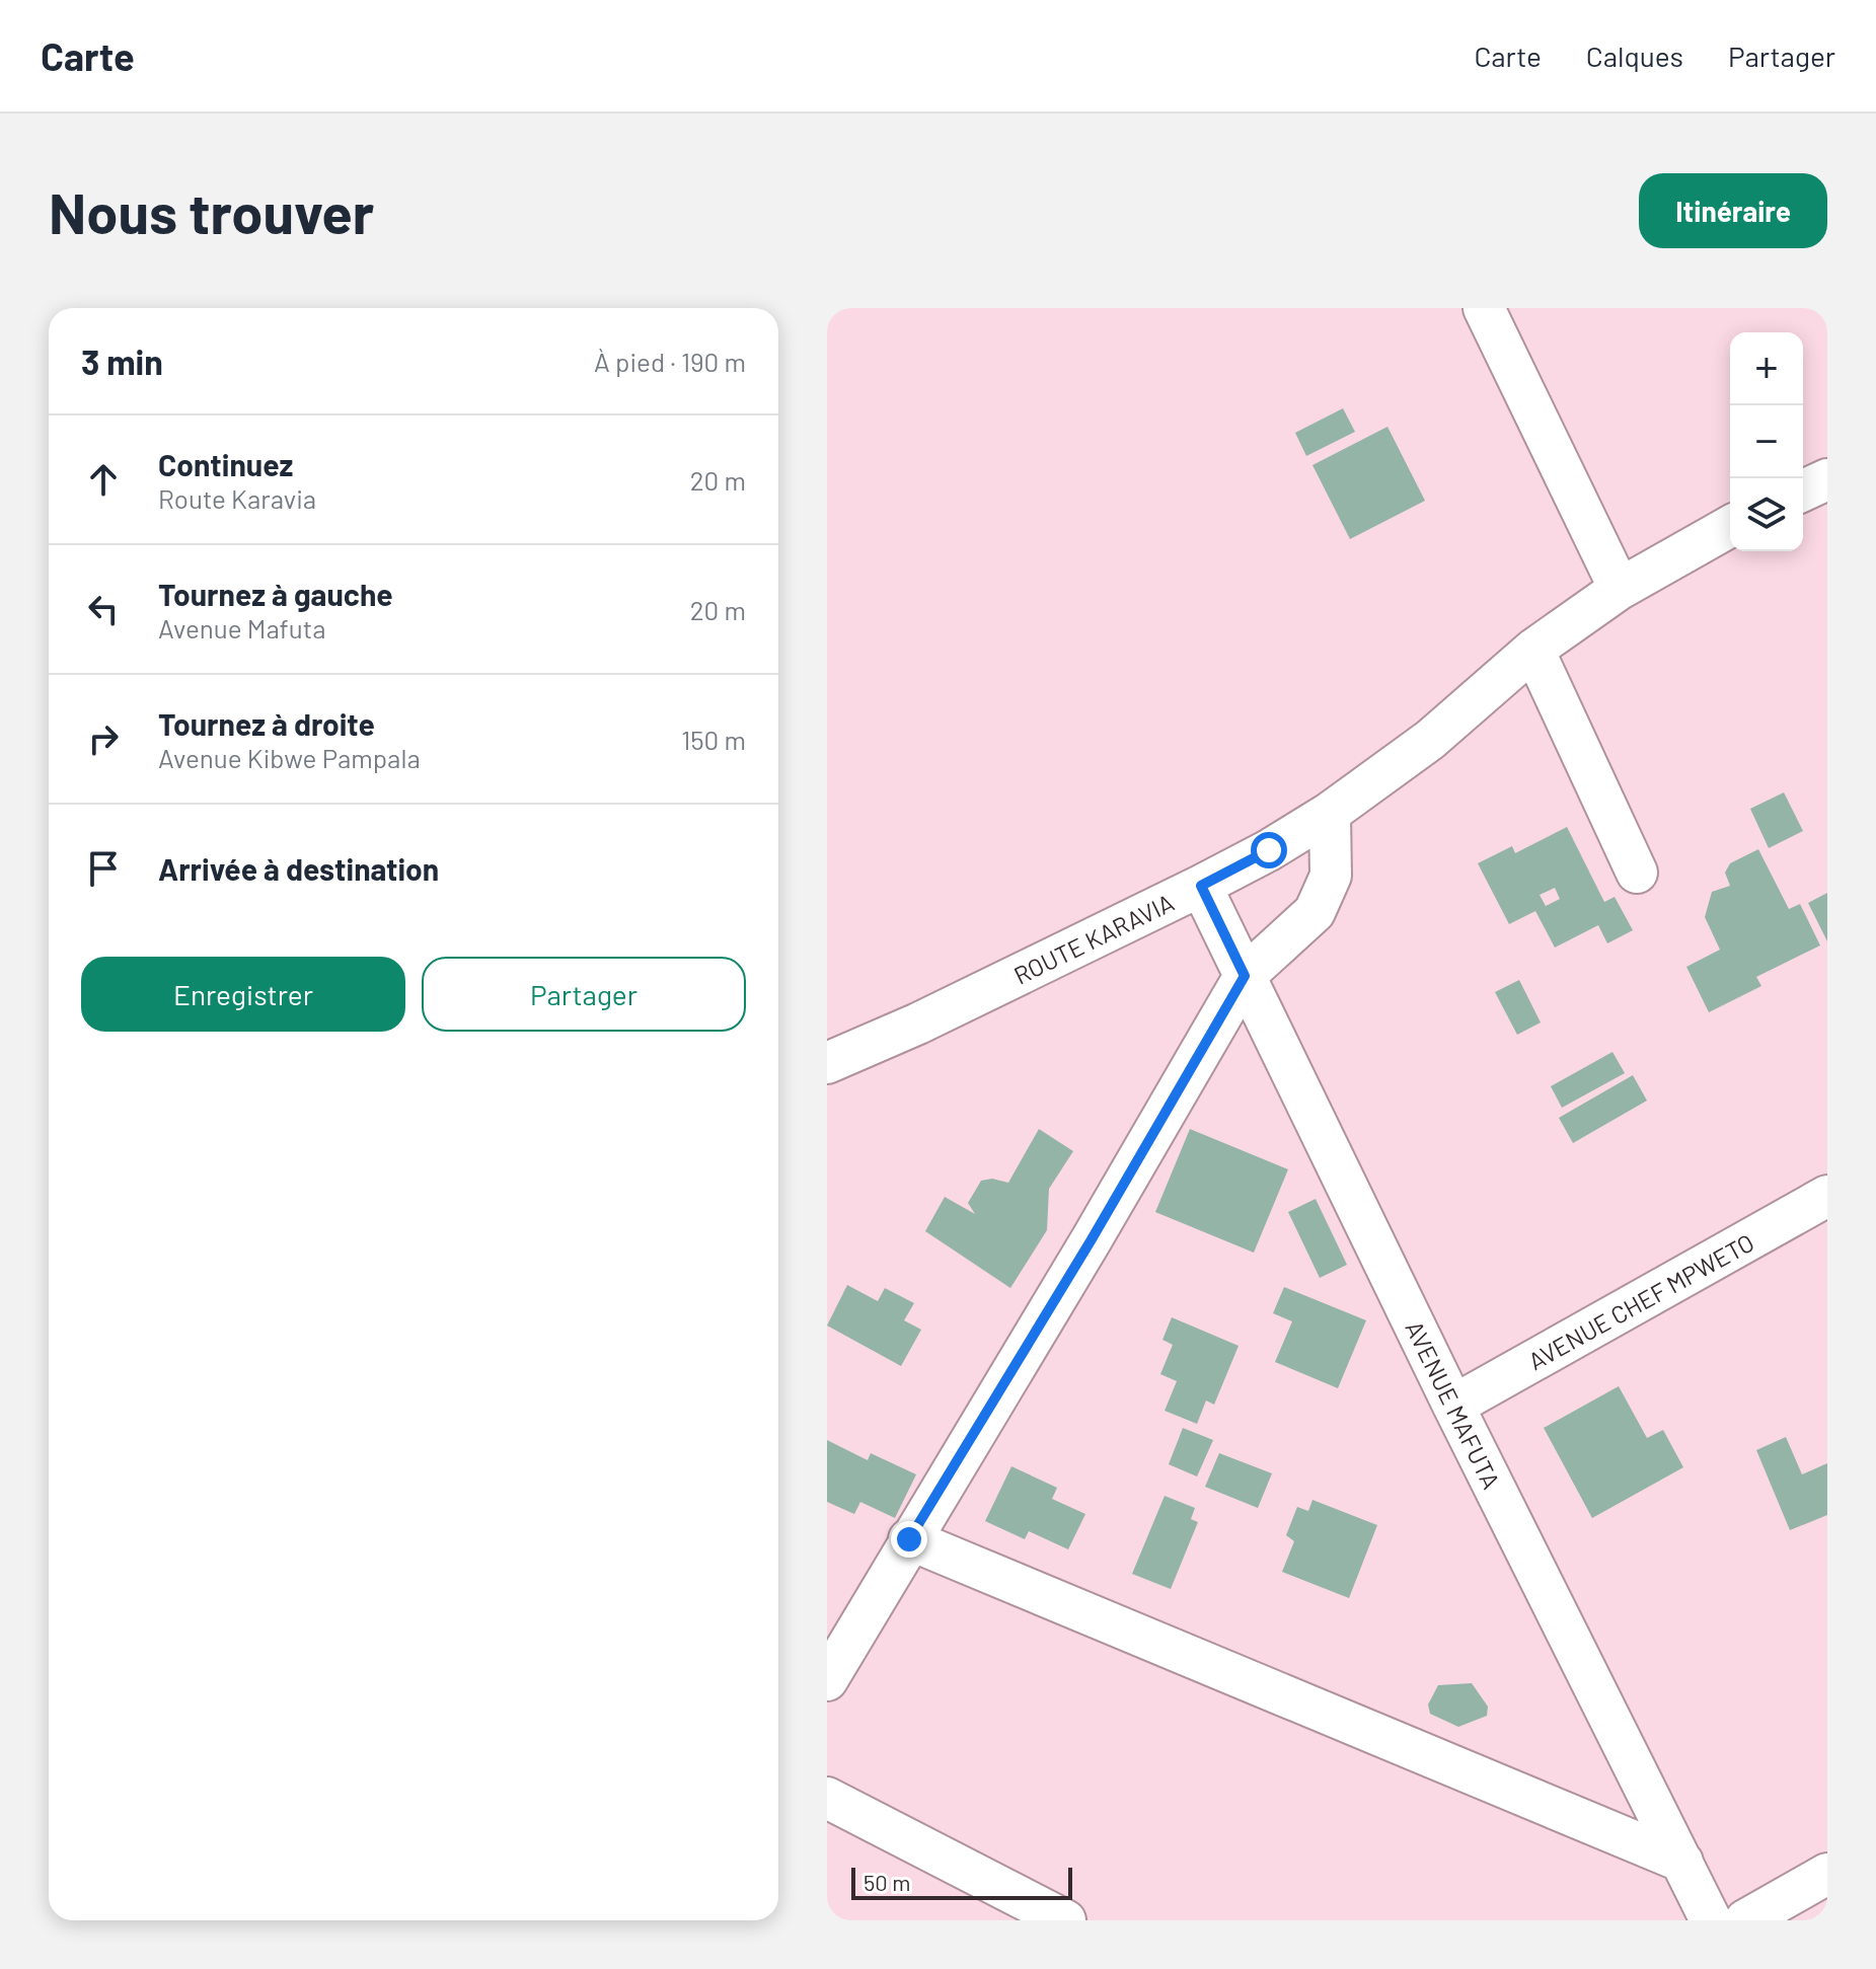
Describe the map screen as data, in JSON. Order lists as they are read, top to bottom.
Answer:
{
  "streets": {
    "street": ["ROUTE KARAVIA", "AVENUE CHEF MPWETO", "AVENUE MAFUTA"]
  },
  "crossings": [
    ["ROUTE KARAVIA", "AVENUE MAFUTA"],
    ["AVENUE CHEF MPWETO", "AVENUE MAFUTA"]
  ],
  "scale_bar": "50 m",
  "page": {
    "header": "Carte",
    "nav": ["Carte", "Calques", "Partager"],
    "buttons": [
      "Itinéraire",
      ["Enregistrer", "Partager"]
    ],
    "title": "Nous trouver",
    "heading": ["3 min", "À pied · 190 m"],
    "map_buttons": ["+", "−"],
    "list": [
      ["Continuez", "Route Karavia", "20 m"],
      ["Tournez à gauche", "Avenue Mafuta", "20 m"],
      ["Tournez à droite", "Avenue Kibwe Pampala", "150 m"],
      "Arrivée à destination"
    ],
    "scale": "50 m"
  }
}
